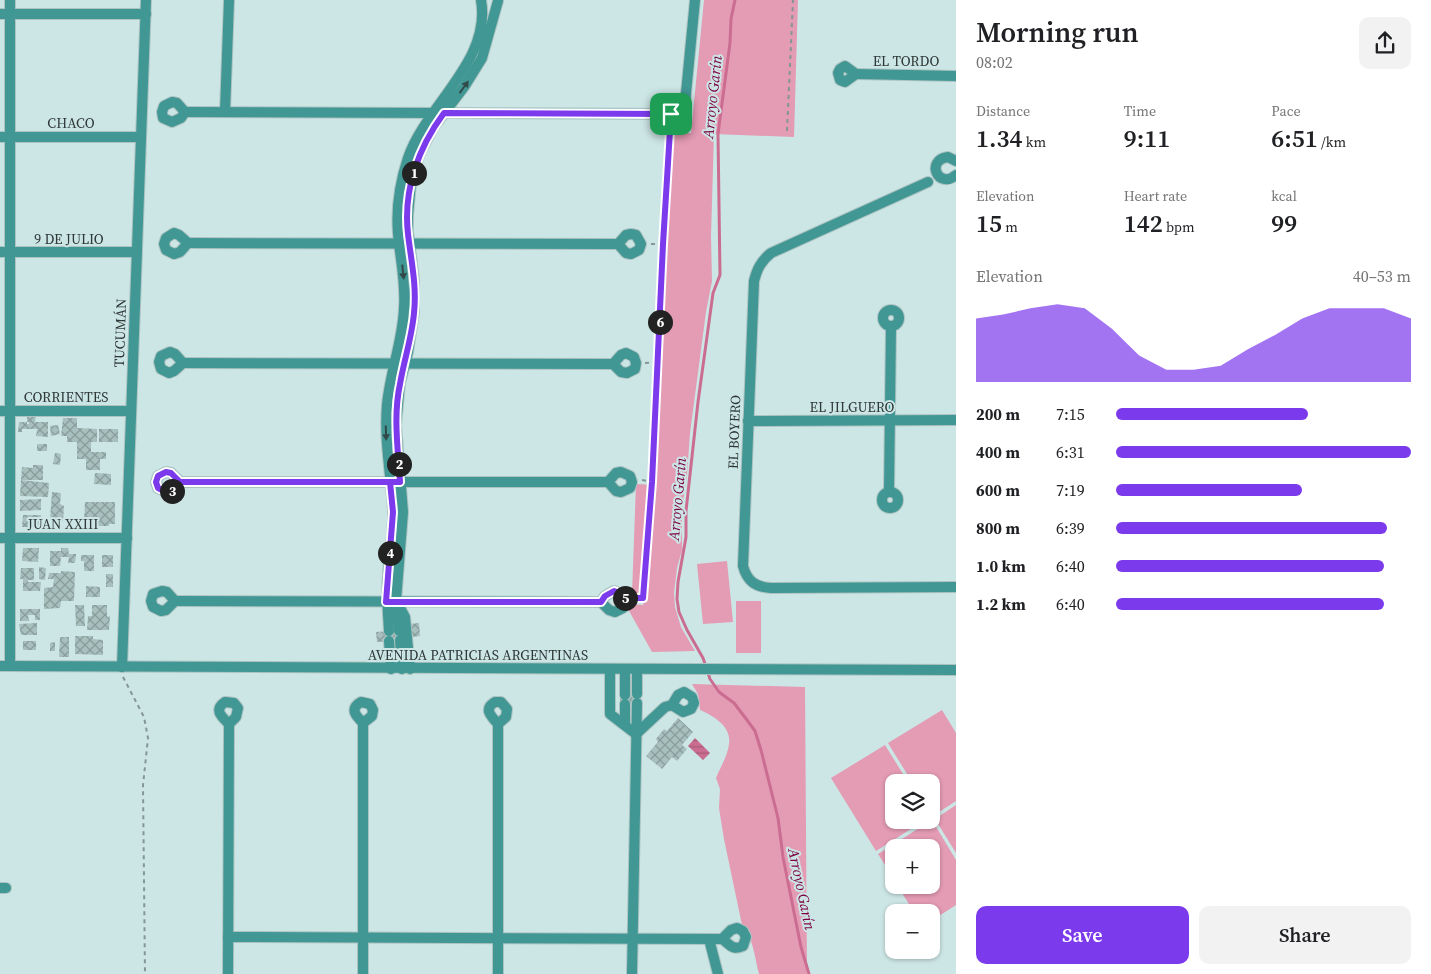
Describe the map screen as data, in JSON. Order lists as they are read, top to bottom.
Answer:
{
  "streets": {
    "street": [
      "EL TORDO",
      "CHACO",
      "9 DE JULIO",
      "TUCUMÁN",
      "CORRIENTES",
      "EL JILGUERO",
      "EL BOYERO",
      "JUAN XXIII",
      "AVENIDA PATRICIAS ARGENTINAS"
    ]
  },
  "crossings": [
    ["CHACO", "TUCUMÁN"],
    ["9 DE JULIO", "TUCUMÁN"],
    ["TUCUMÁN", "CORRIENTES"],
    ["TUCUMÁN", "JUAN XXIII"],
    ["TUCUMÁN", "AVENIDA PATRICIAS ARGENTINAS"],
    ["EL JILGUERO", "EL BOYERO"]
  ],
  "water": ["Arroyo Garín"],
  "page": {
    "heading": ["Morning run", "08:02"],
    "stats": [
      ["Distance", "1.34 km"],
      ["Time", "9:11"],
      ["Pace", "6:51 /km"],
      ["Elevation", "15 m"],
      ["Heart rate", "142 bpm"],
      ["kcal", "99"]
    ],
    "pins": [
      "1",
      "6",
      "2",
      "3",
      "4",
      "5"
    ],
    "chart": ["Elevation", "40–53 m"],
    "list": [
      {
        "name": "200 m",
        "note": "7:15"
      },
      {
        "name": "400 m",
        "note": "6:31"
      },
      {
        "name": "600 m",
        "note": "7:19"
      },
      {
        "name": "800 m",
        "note": "6:39"
      },
      {
        "name": "1.0 km",
        "note": "6:40"
      },
      {
        "name": "1.2 km",
        "note": "6:40"
      }
    ],
    "map_buttons": ["+", "−"],
    "buttons": ["Save", "Share"]
  }
}
